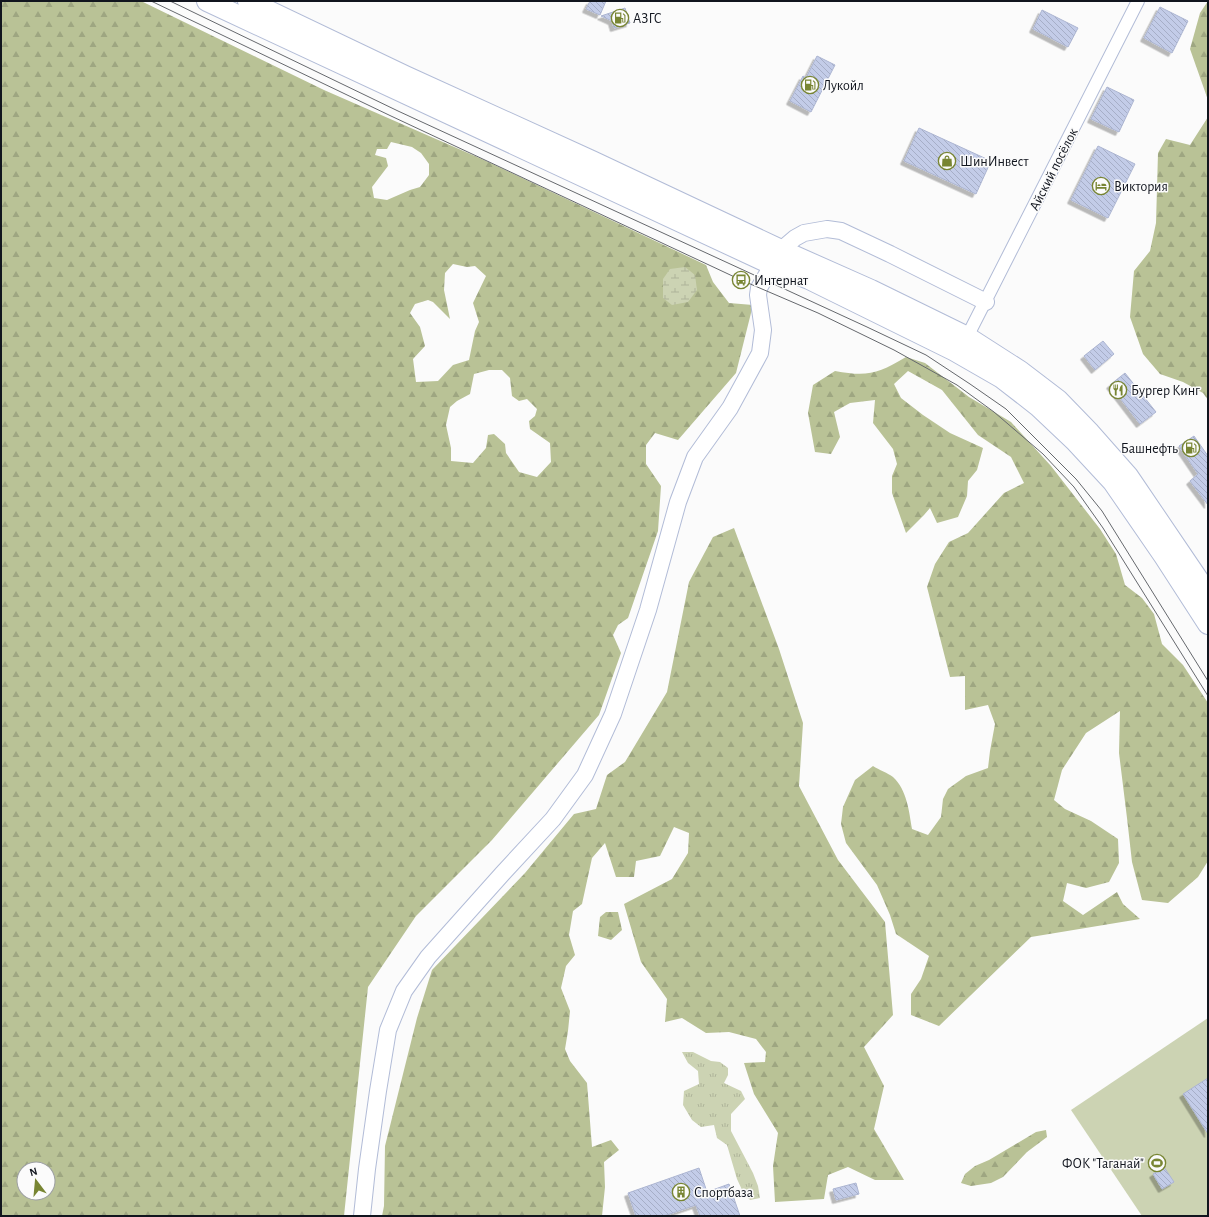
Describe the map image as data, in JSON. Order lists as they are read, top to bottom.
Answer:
{
  "streets": {
    "street": ["Айский посёлок"]
  },
  "places": {
    "fuel station": ["АЗГС", "Лукойл", "Башнефть"],
    "shop": ["ШинИнвест"],
    "hotel": ["Виктория"],
    "bus stop": ["Интернат"],
    "restaurant": ["Бургер Кинг"],
    "sports": ["ФОК \"Таганай\""],
    "building": ["Спортбаза"]
  },
  "north": "top"
}
